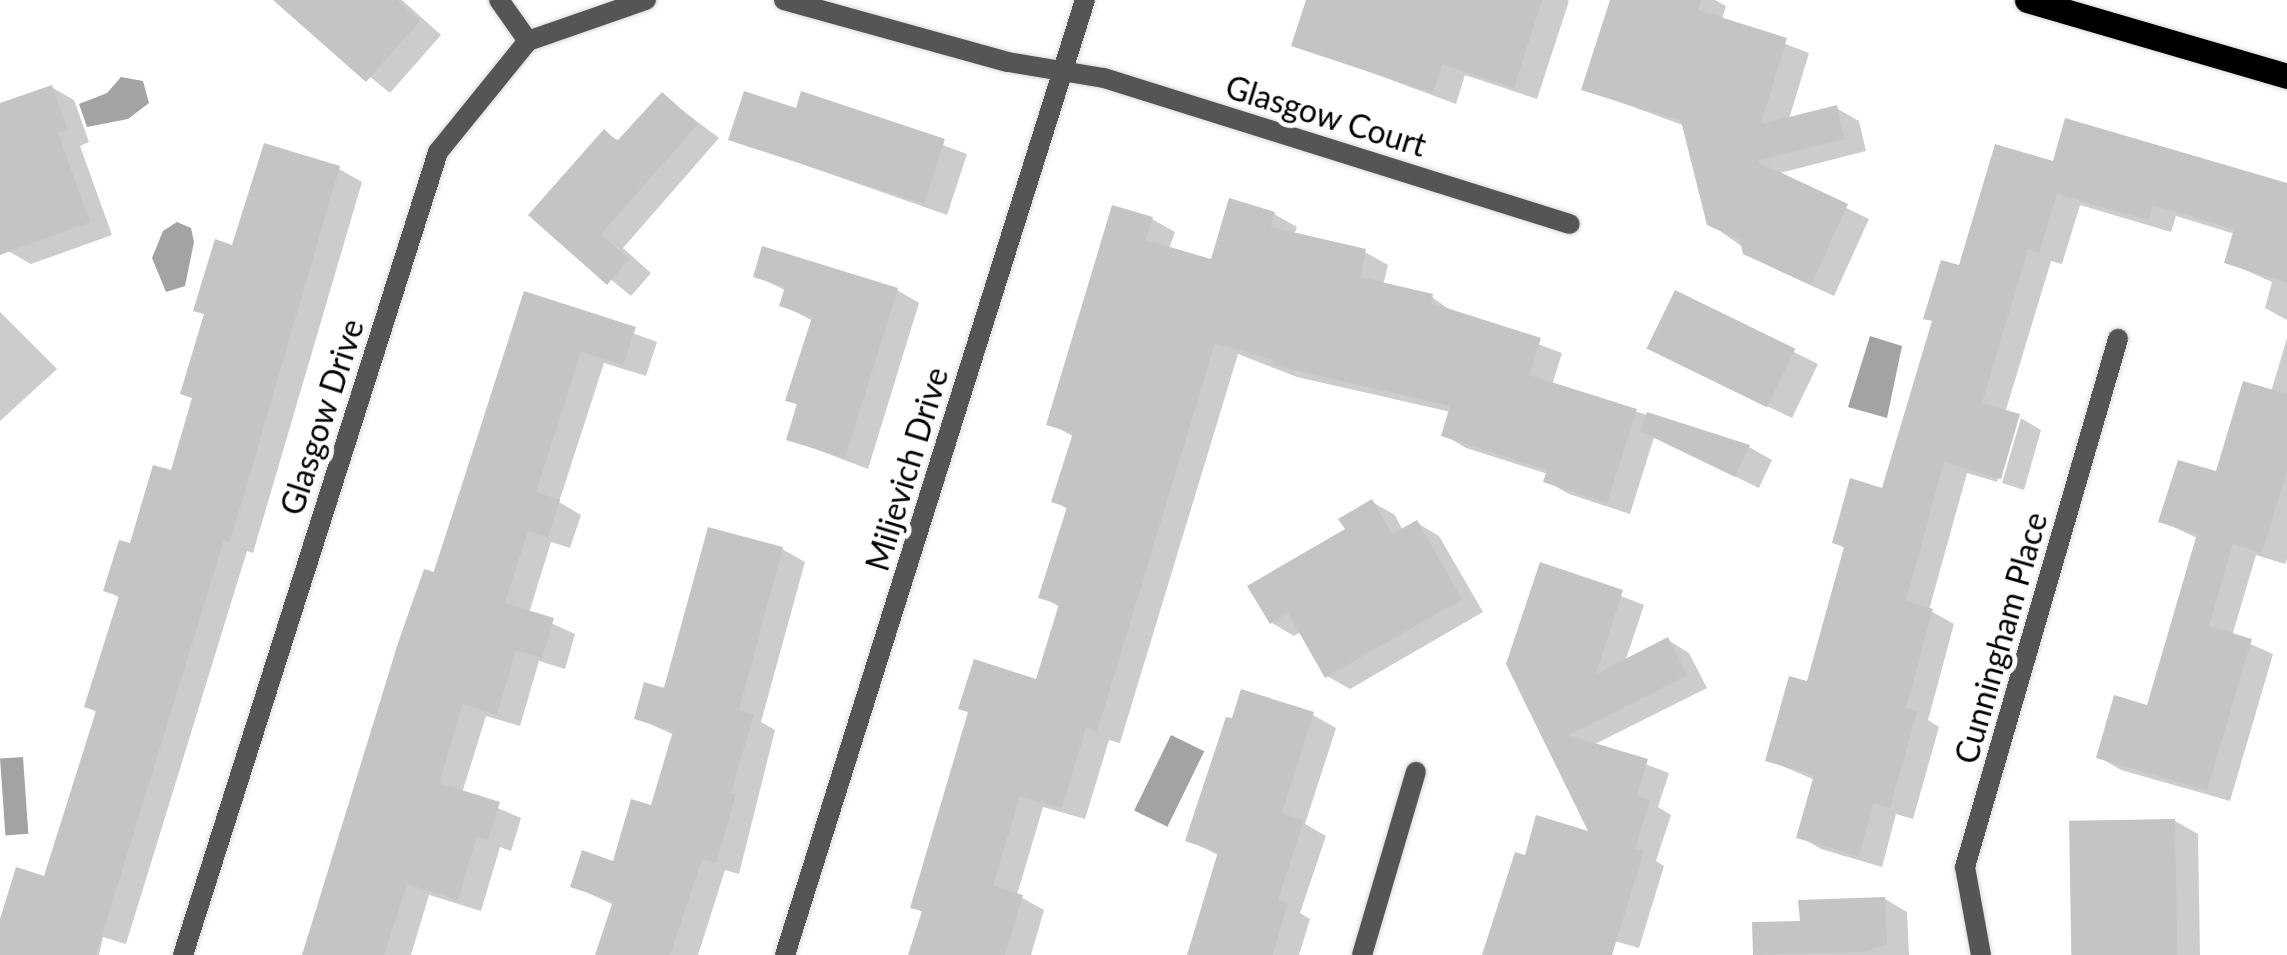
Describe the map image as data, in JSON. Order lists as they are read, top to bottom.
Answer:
{
  "streets": {
    "street": [
      "Glasgow Court",
      "Glasgow Drive",
      "Miljevich Drive",
      "Cunningham Place"
    ]
  },
  "crossings": [
    ["Glasgow Court", "Miljevich Drive"]
  ]
}
